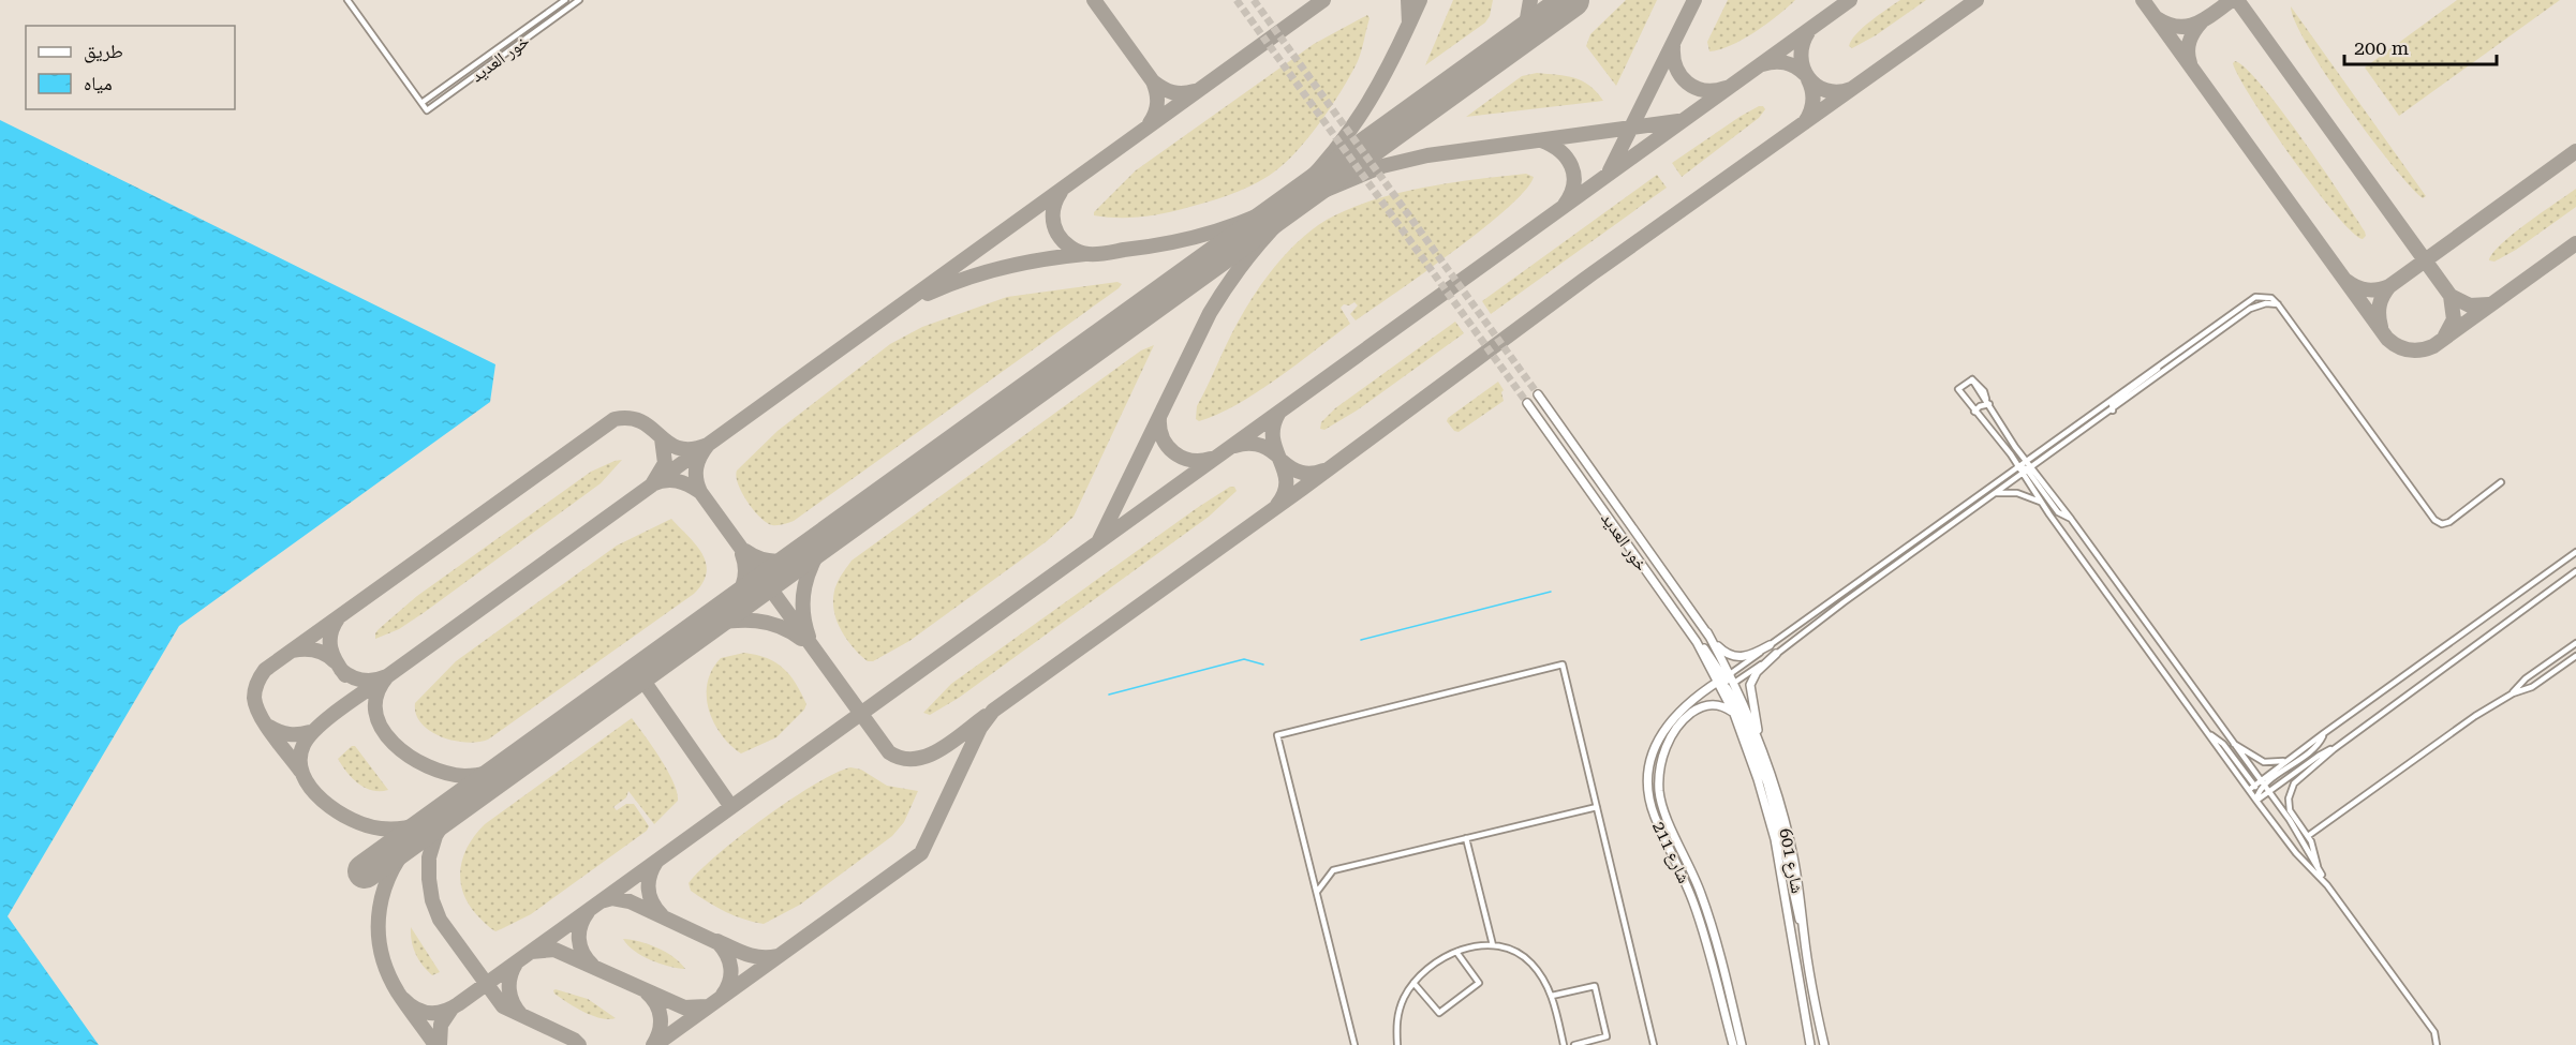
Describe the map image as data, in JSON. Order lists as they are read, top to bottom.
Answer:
{
  "streets": {
    "main road": ["خور العديد", "شارع 211", "شارع 601"]
  },
  "crossings": [
    ["خور العديد", "شارع 211"],
    ["خور العديد", "شارع 601"],
    ["شارع 211", "شارع 601"]
  ],
  "legend": ["طريق", "مياه"],
  "scale_bar": "200 m"
}
